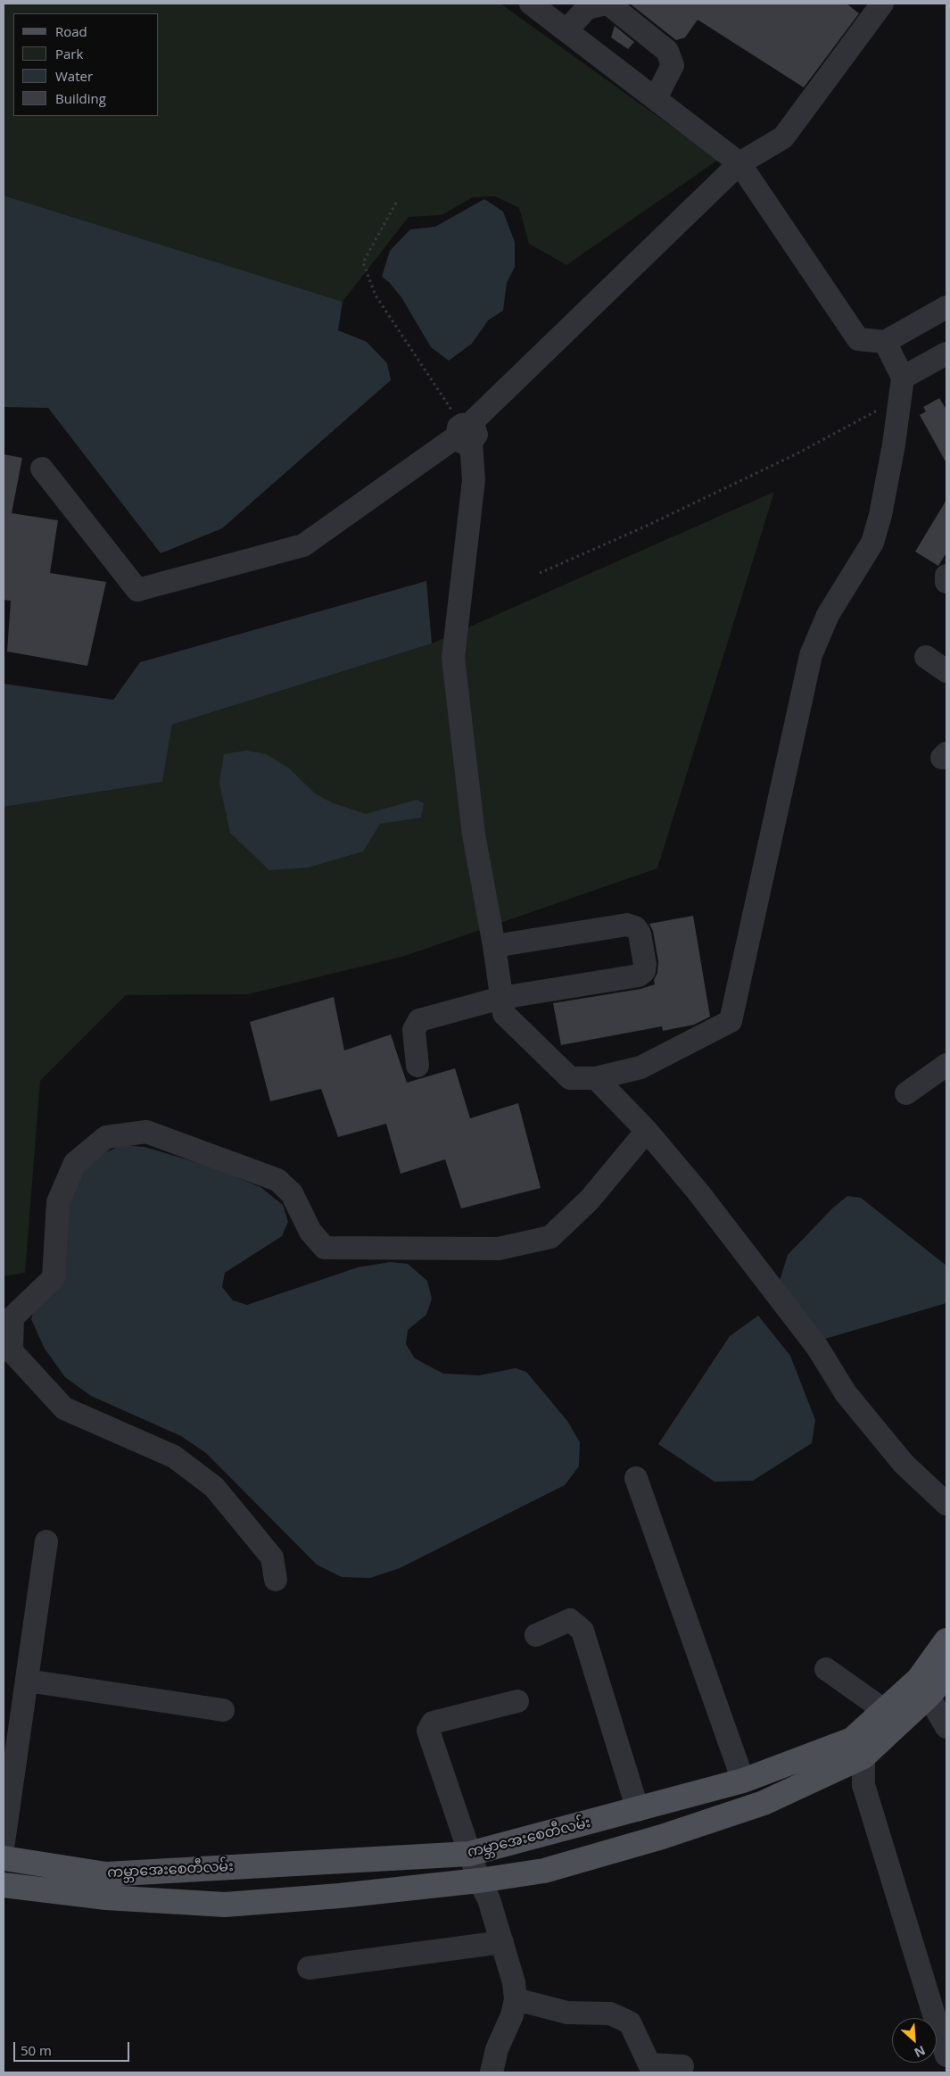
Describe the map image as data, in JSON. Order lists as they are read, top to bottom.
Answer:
{
  "streets": {
    "main road": ["ကမ္ဘာအေးစေတီလမ်း"]
  },
  "legend": [
    "Road",
    "Park",
    "Water",
    "Building"
  ],
  "scale_bar": "50 m",
  "north": "bottom right"
}
